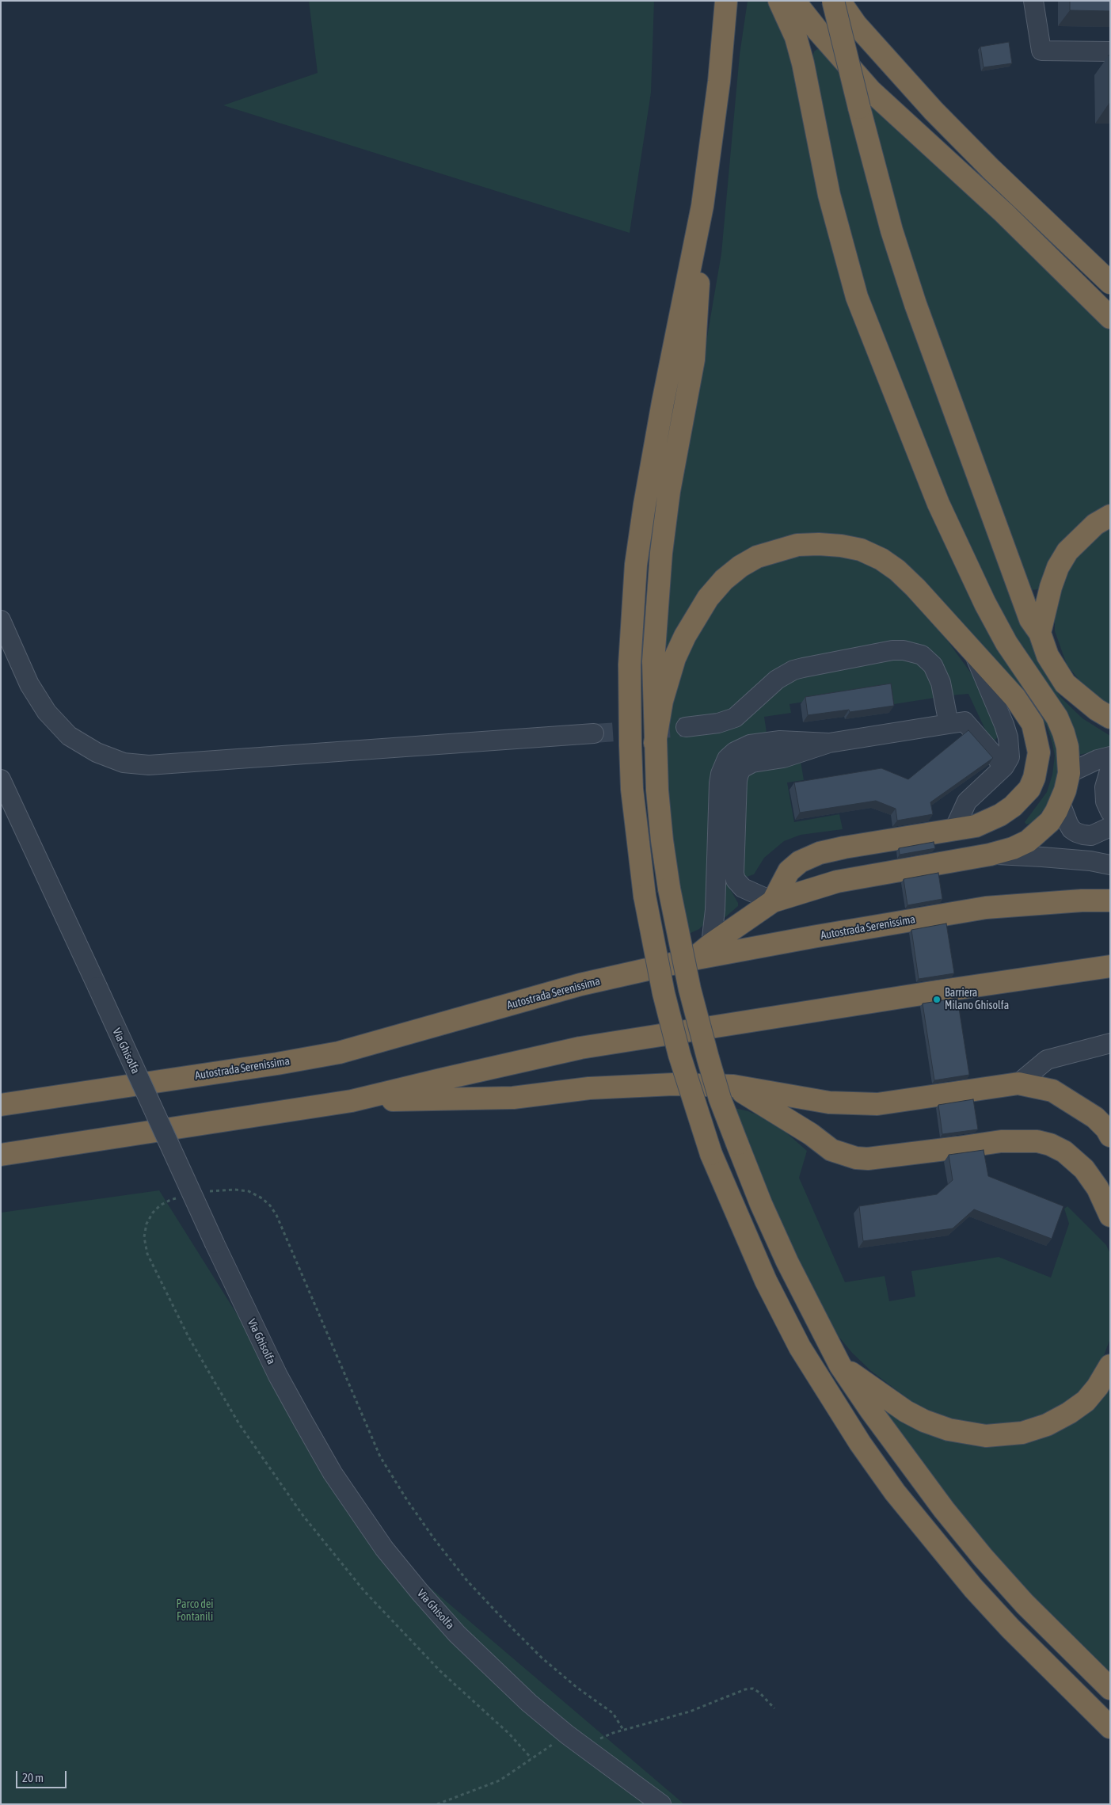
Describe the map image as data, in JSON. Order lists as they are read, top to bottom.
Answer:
{
  "streets": {
    "highway": ["Autostrada Serenissima"],
    "street": ["Via Ghisolfa"]
  },
  "parks": ["Parco dei Fontanili"],
  "places": ["Barriera Milano Ghisolfa"],
  "scale_bar": "20 m"
}
